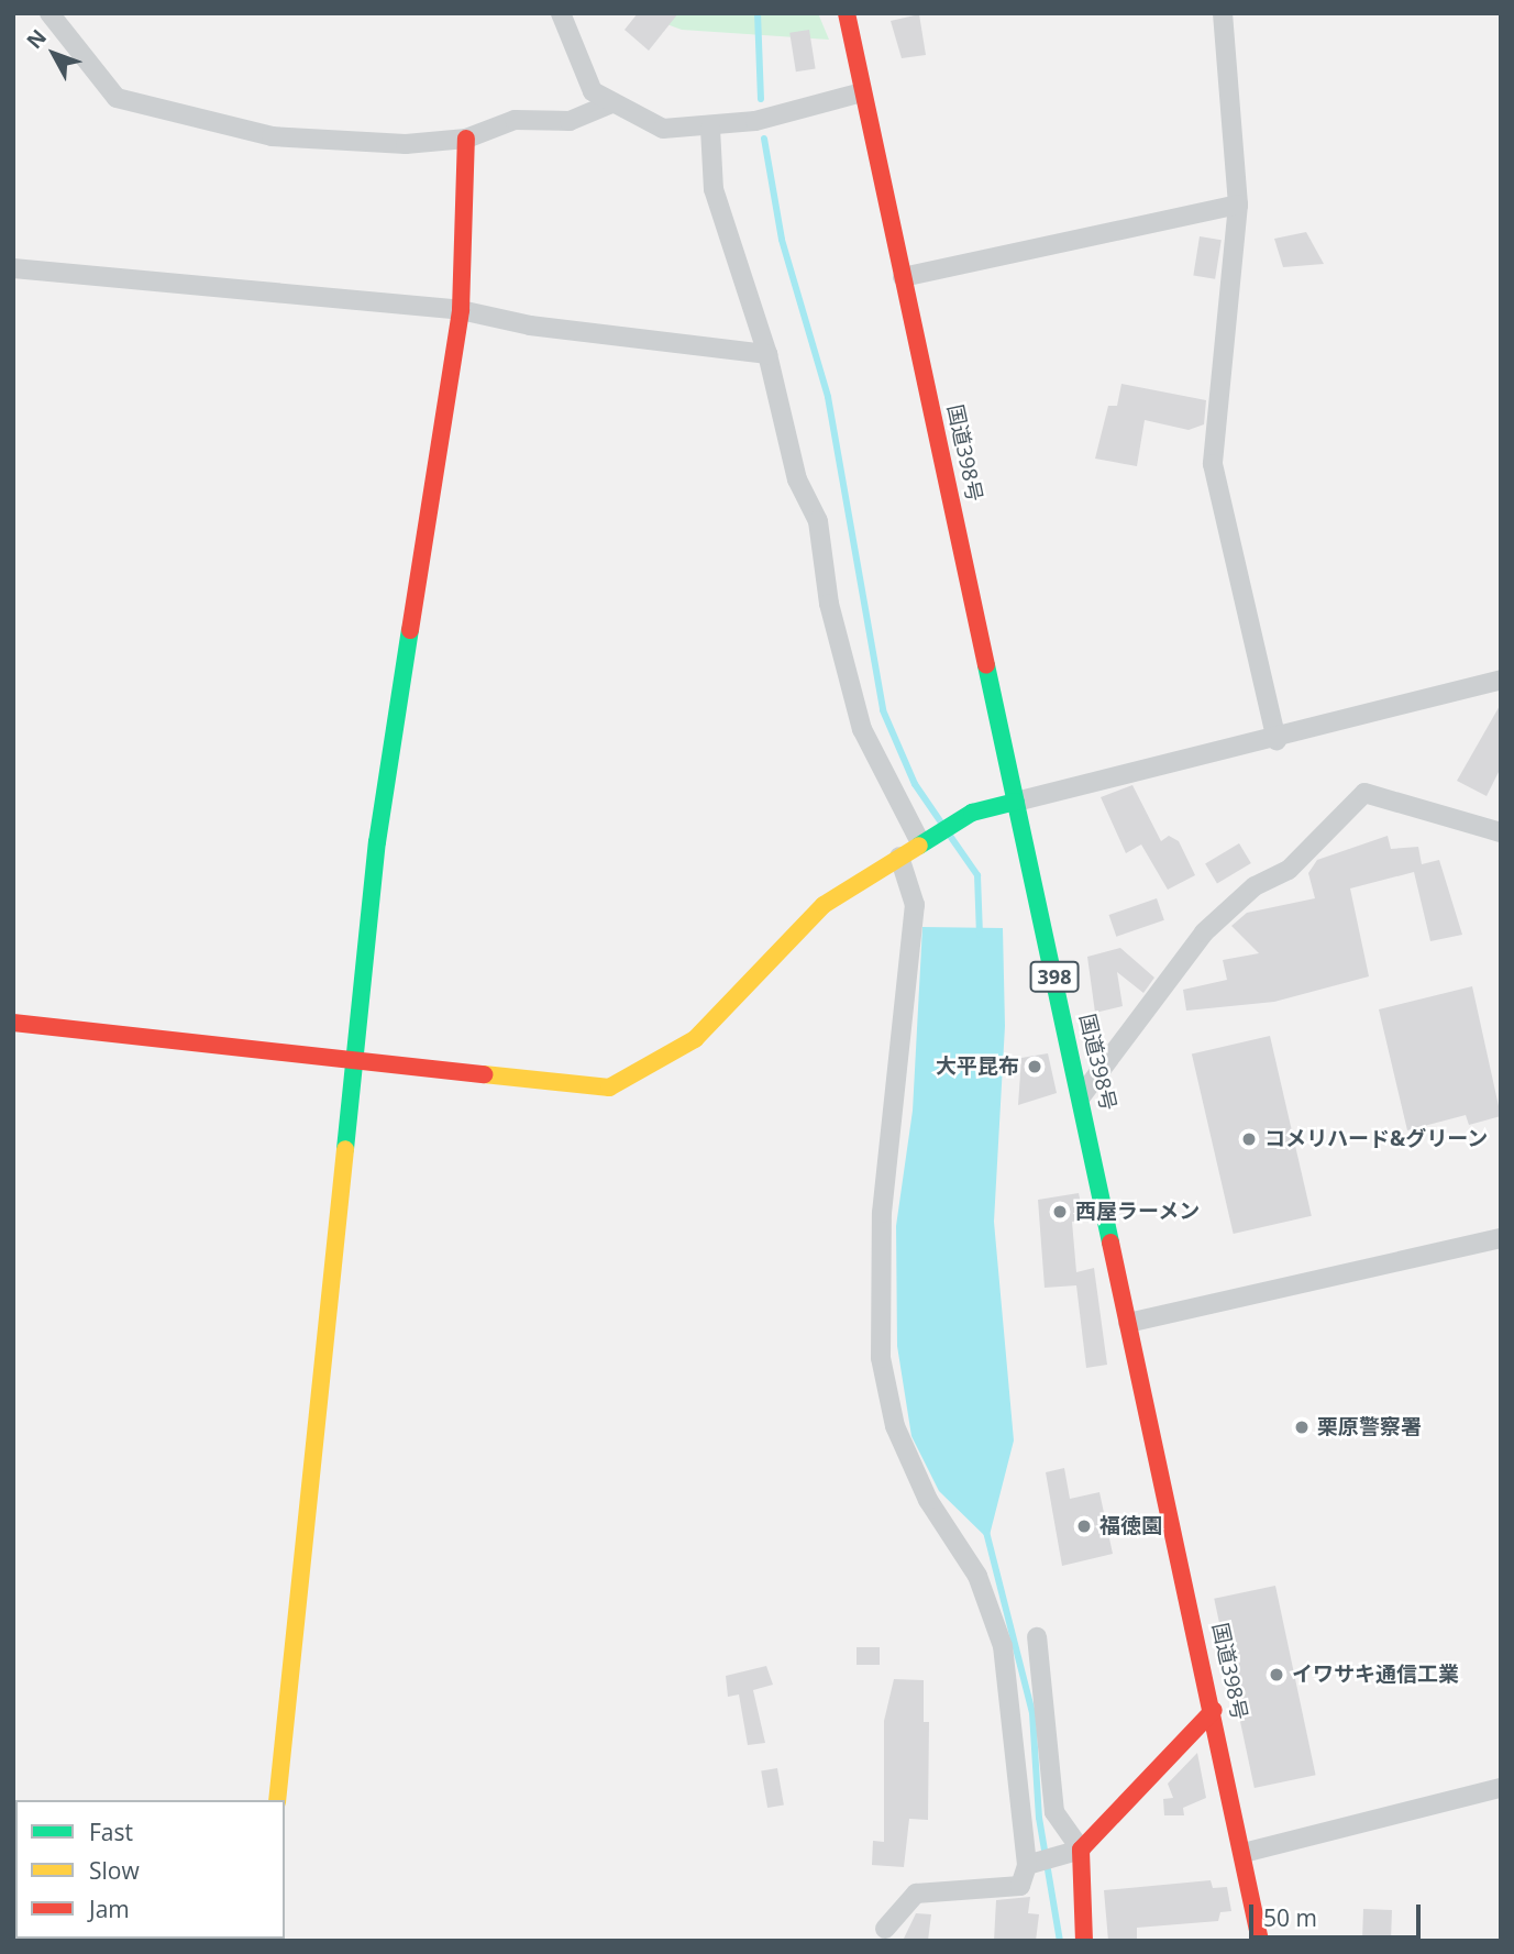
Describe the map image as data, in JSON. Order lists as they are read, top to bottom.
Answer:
{
  "streets": {
    "main road": ["国道398号", "398"]
  },
  "places": [
    "大平昆布",
    "コメリハード&グリーン",
    "西屋ラーメン",
    "栗原警察署",
    "福徳園",
    "イワサキ通信工業"
  ],
  "legend": ["Fast", "Slow", "Jam"],
  "scale_bar": "50 m",
  "north": "top left"
}
